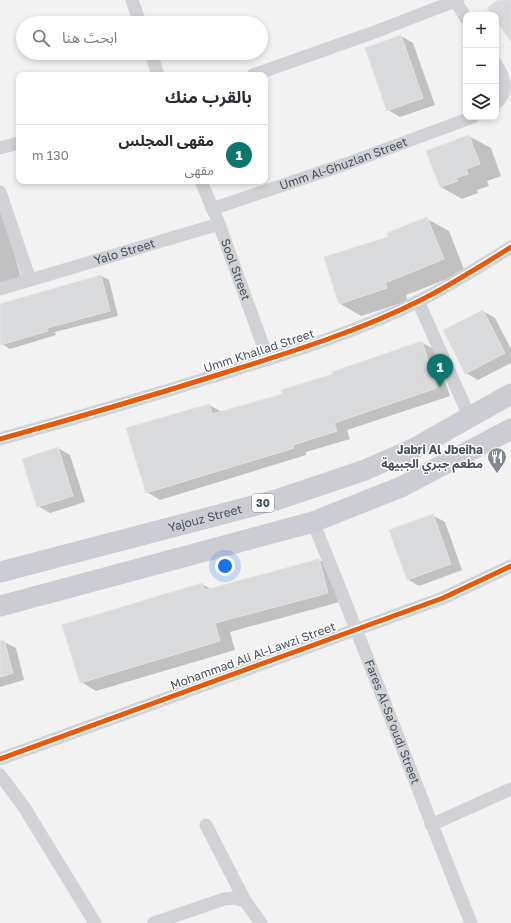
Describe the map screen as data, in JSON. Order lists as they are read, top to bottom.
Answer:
{
  "streets": {
    "main road": ["30", "Yajouz Street"],
    "street": [
      "Umm Al-Ghuzlan Street",
      "Yalo Street",
      "Sool Street",
      "Umm Khallad Street",
      "Mohammad Ali Al-Lawzi Street",
      "Fares Al-Sa’oudi Street"
    ]
  },
  "crossings": [
    ["Umm Al-Ghuzlan Street", "Sool Street"],
    ["Yalo Street", "Sool Street"],
    ["Sool Street", "Umm Khallad Street"],
    ["Mohammad Ali Al-Lawzi Street", "Fares Al-Sa’oudi Street"]
  ],
  "places": {
    "restaurant": ["Jabri Al Jbeiha مطعم جبري الجبيهة"]
  },
  "page": {
    "map_buttons": ["+", "−"],
    "search": "ابحث هنا",
    "heading": "بالقرب منك",
    "list": [
      {
        "mark": "1",
        "name": "مقهى المجلس",
        "note": "مقهى",
        "value": "130 m"
      }
    ],
    "pins": "1"
  }
}
